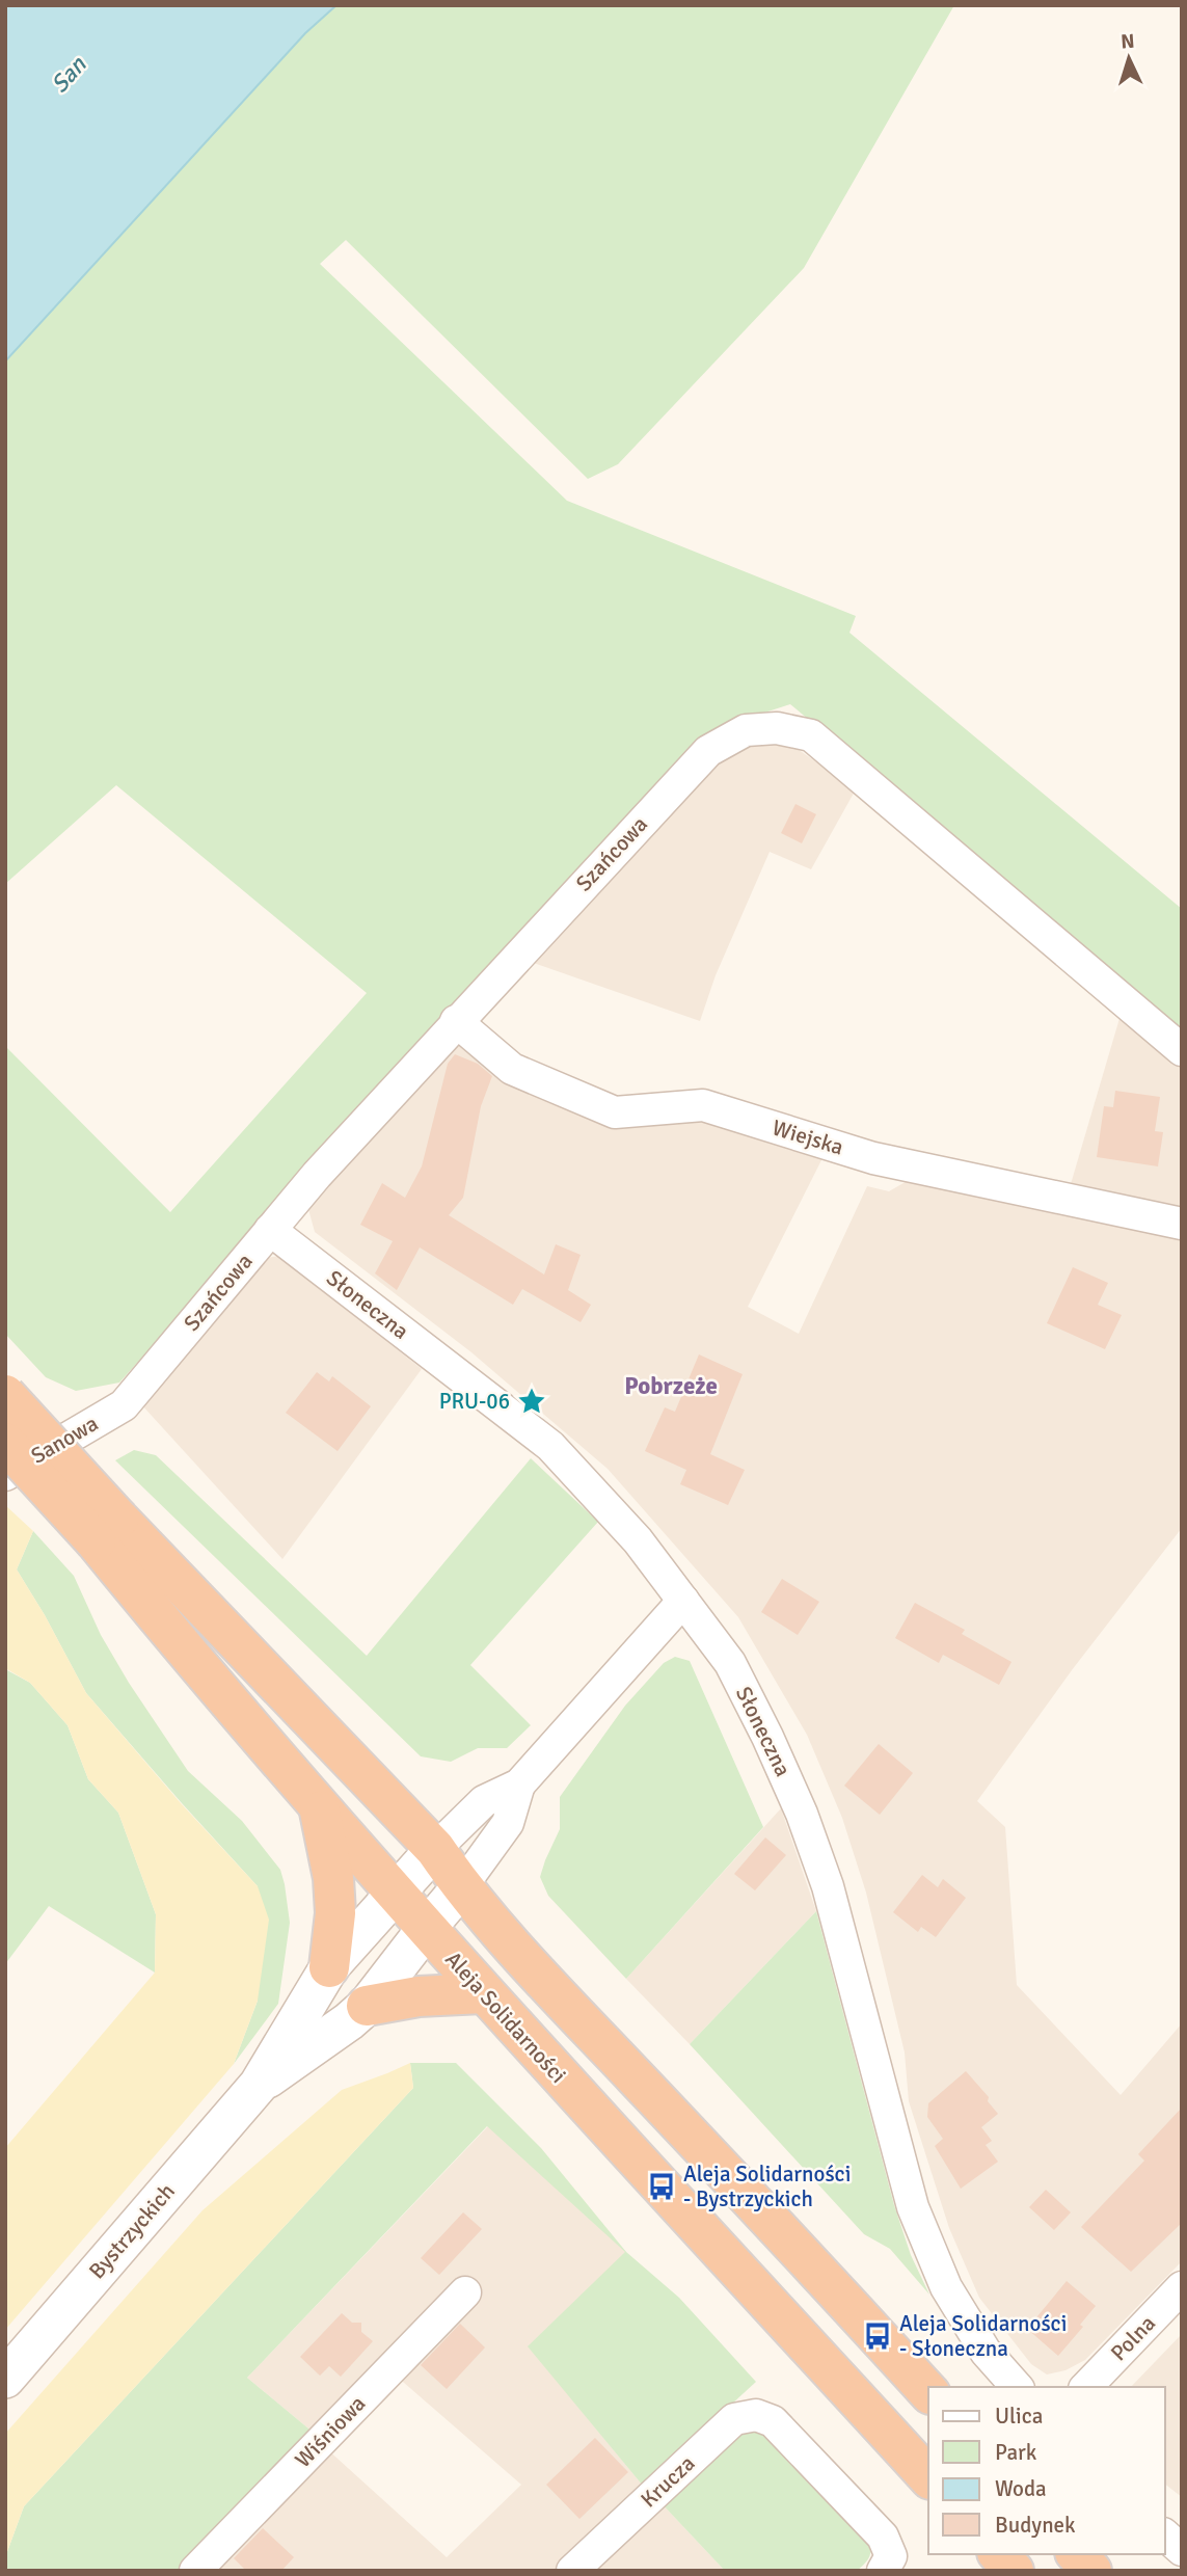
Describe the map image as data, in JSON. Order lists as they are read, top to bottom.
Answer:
{
  "streets": {
    "highway": ["Aleja Solidarności"],
    "street": [
      "Szańcowa",
      "Wiejska",
      "Słoneczna",
      "Sanowa",
      "Bystrzyckich",
      "Polna",
      "Wiśniowa",
      "Krucza"
    ]
  },
  "crossings": [
    ["Szańcowa", "Wiejska"],
    ["Szańcowa", "Słoneczna"],
    ["Szańcowa", "Sanowa"]
  ],
  "districts": ["Pobrzeże"],
  "water": ["San"],
  "places": {
    "place": ["PRU-06"],
    "bus stop": ["Aleja Solidarności - Bystrzyckich", "Aleja Solidarności - Słoneczna"]
  },
  "legend": [
    "Ulica",
    "Park",
    "Woda",
    "Budynek"
  ],
  "north": "top"
}
